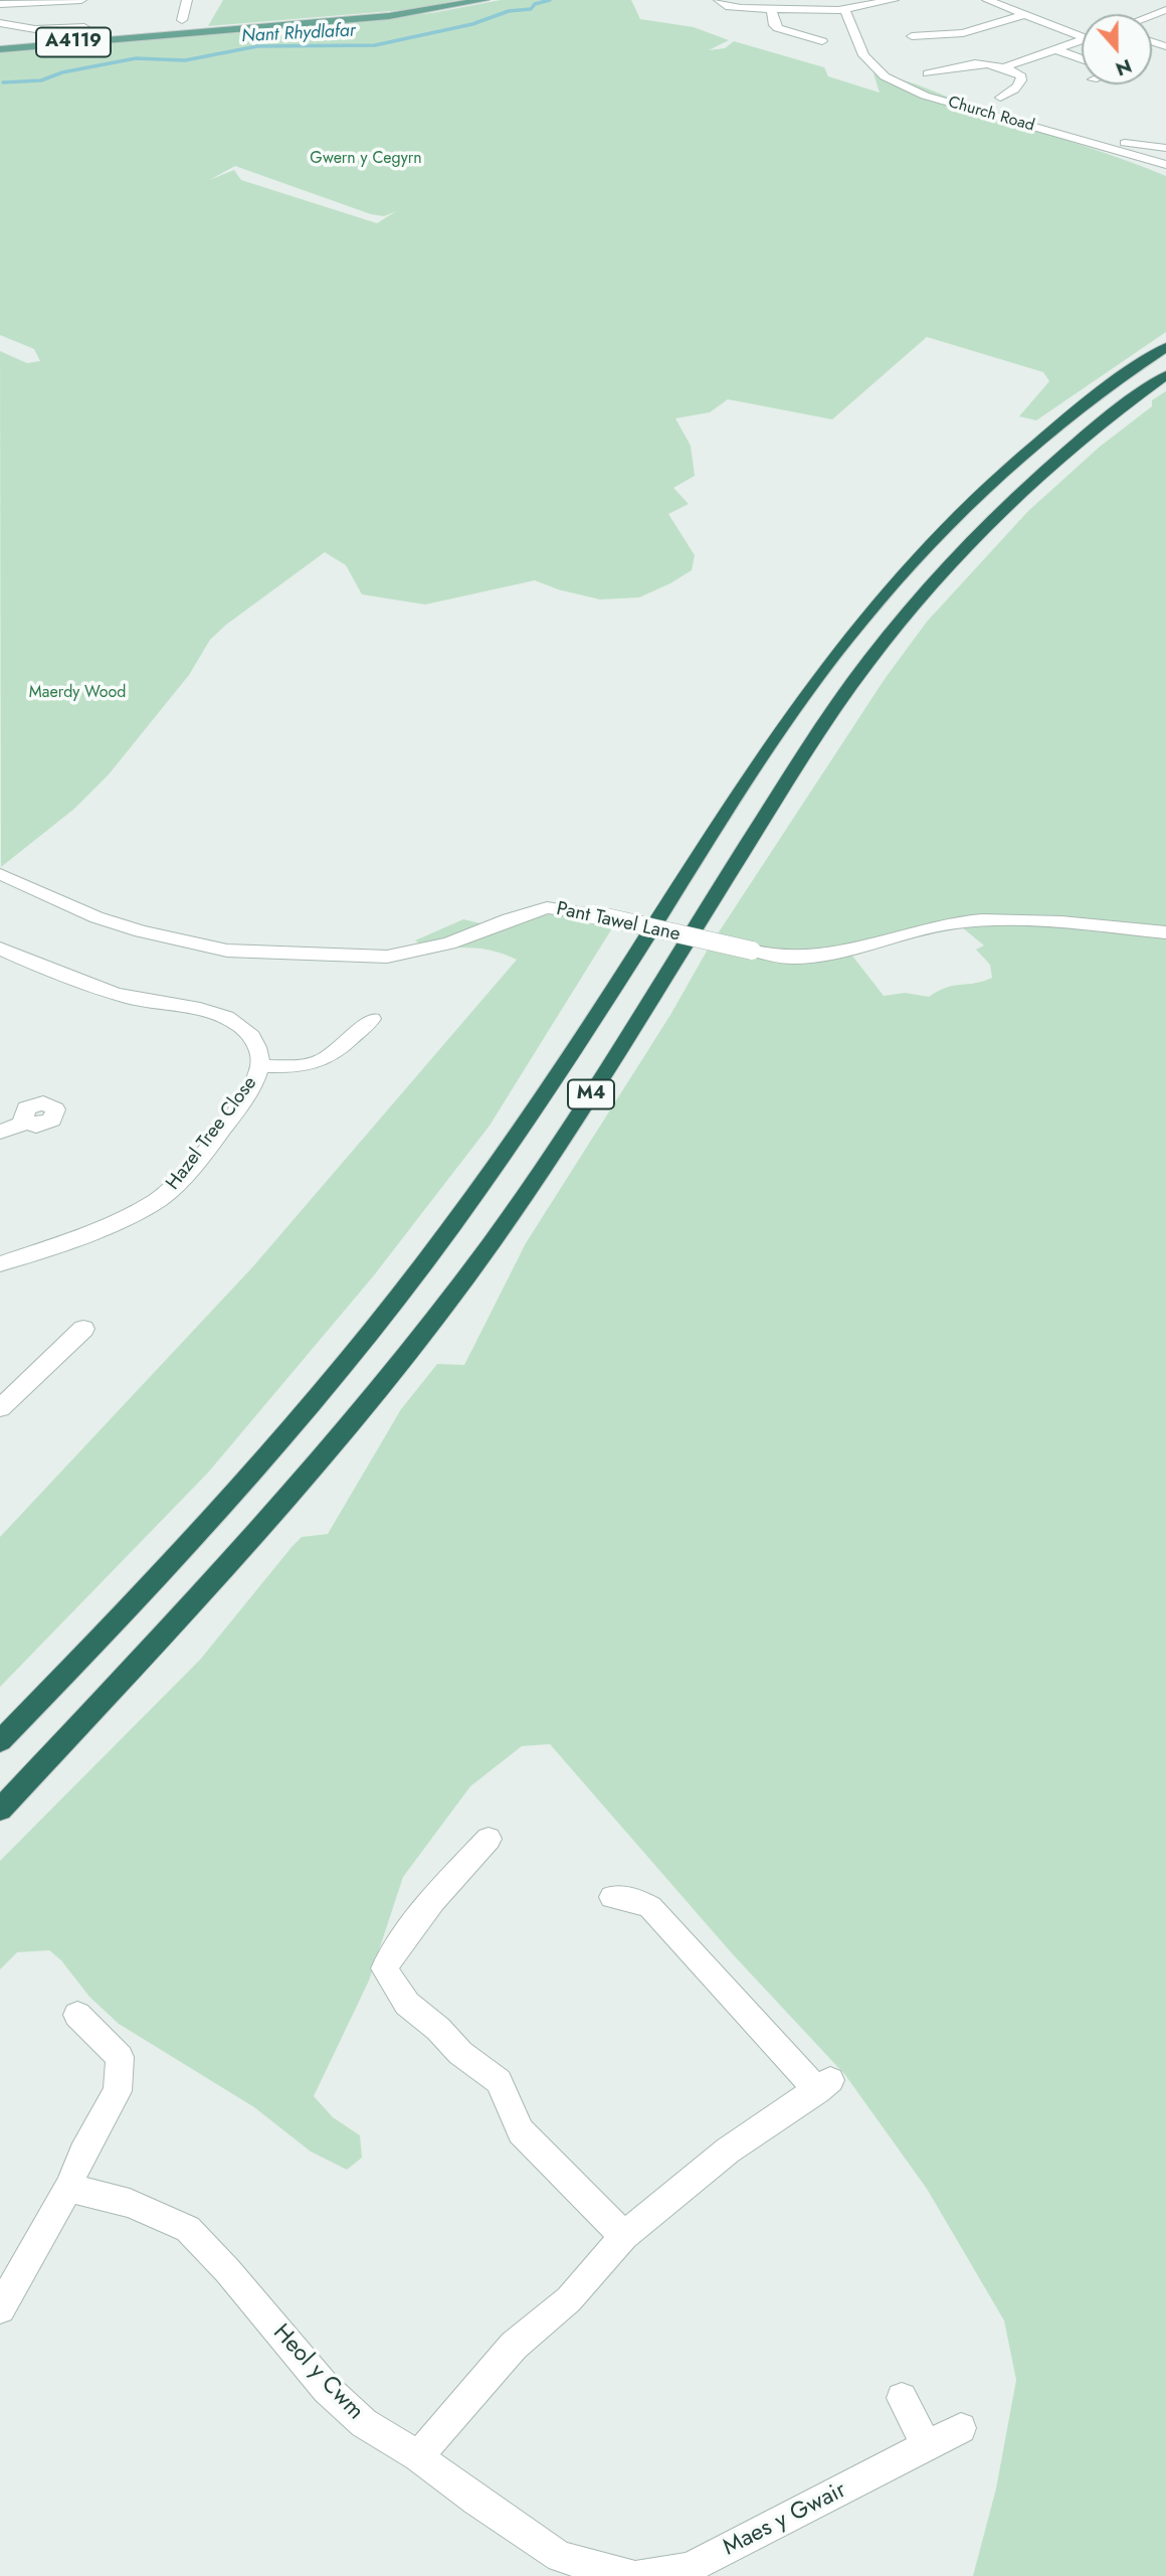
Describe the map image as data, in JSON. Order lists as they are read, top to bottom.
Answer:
{
  "streets": {
    "highway": ["M4"],
    "main road": ["A4119"],
    "street": [
      "Church Road",
      "Pant Tawel Lane",
      "Hazel Tree Close",
      "Heol y Cwm",
      "Maes y Gwair"
    ]
  },
  "water": ["Nant Rhydlafar"],
  "parks": ["Gwern y Cegyrn", "Maerdy Wood"],
  "north": "bottom"
}
